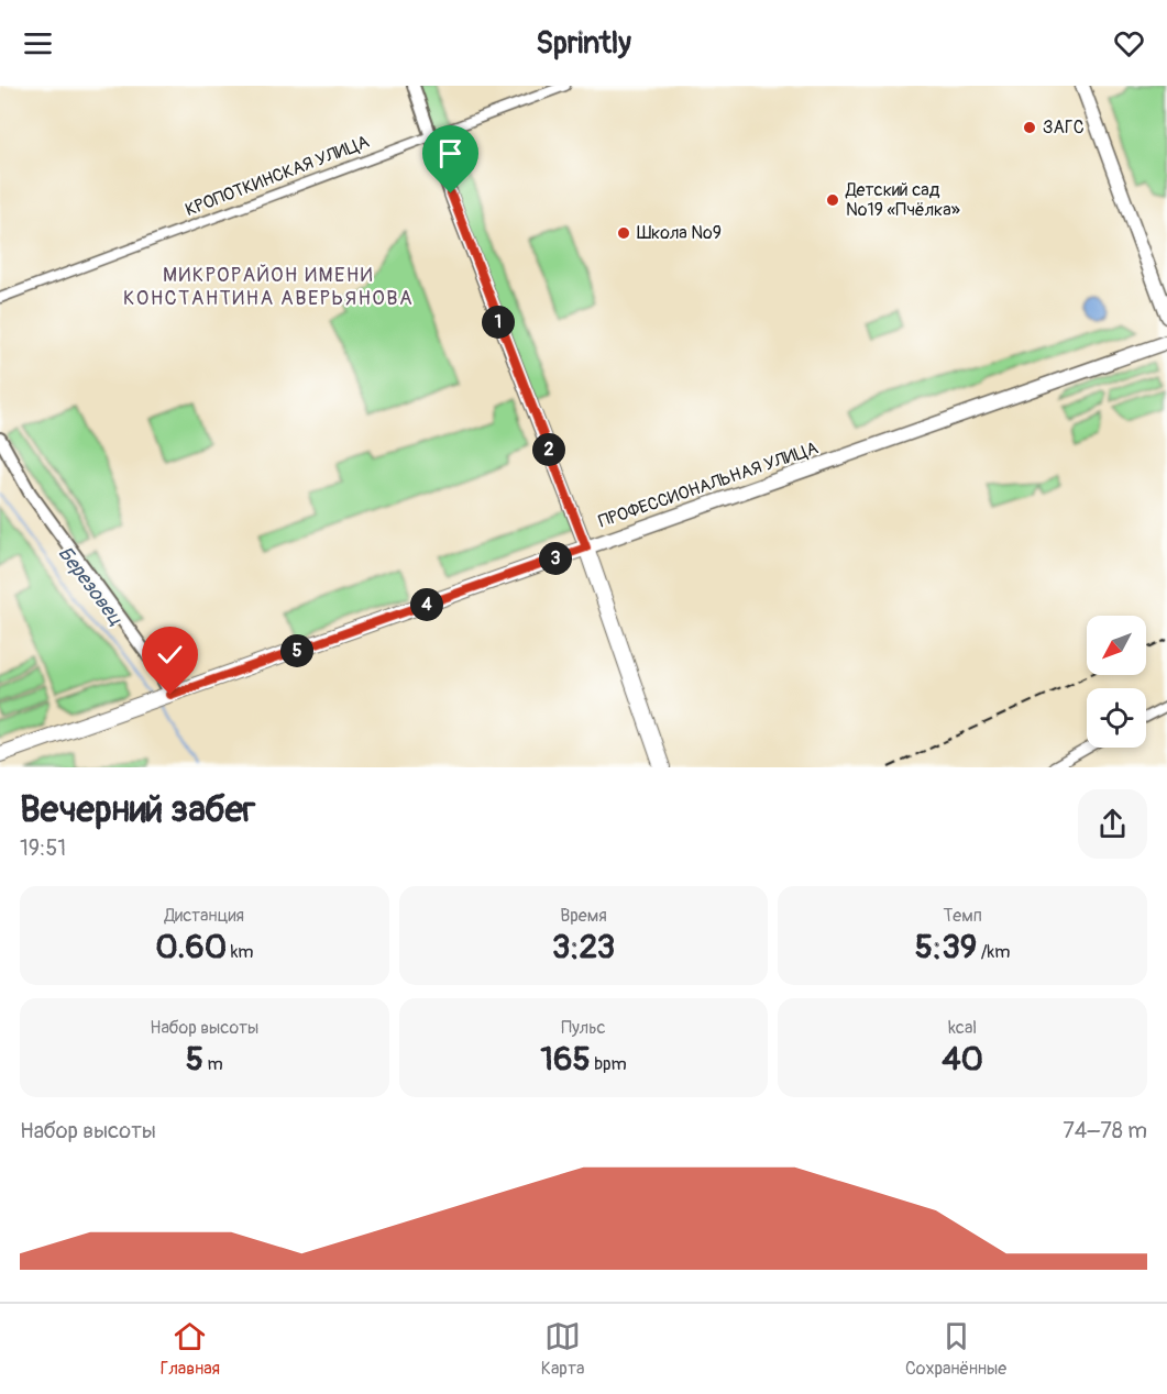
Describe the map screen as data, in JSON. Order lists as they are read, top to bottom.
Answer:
{
  "streets": {
    "main road": ["ПРОФЕССИОНАЛЬНАЯ УЛИЦА"],
    "street": ["КРОПОТКИНСКАЯ УЛИЦА"]
  },
  "districts": ["МИКРОРАЙОН ИМЕНИ КОНСТАНТИНА АВЕРЬЯНОВА"],
  "water": ["Березовец"],
  "places": ["ЗАГС", "Детский сад №19 «Пчёлка»", "Школа №9"],
  "north": "bottom left",
  "page": {
    "header": "Sprintly",
    "pins": [
      "1",
      "2",
      "3",
      "4",
      "5"
    ],
    "heading": ["Вечерний забег", "19:51"],
    "stats": [
      ["Дистанция", "0.60 km"],
      ["Время", "3:23"],
      ["Темп", "5:39 /km"],
      ["Набор высоты", "5 m"],
      ["Пульс", "165 bpm"],
      ["kcal", "40"]
    ],
    "chart": ["Набор высоты", "74–78 m"],
    "tabs": ["Главная", "Карта", "Сохранённые"]
  }
}
